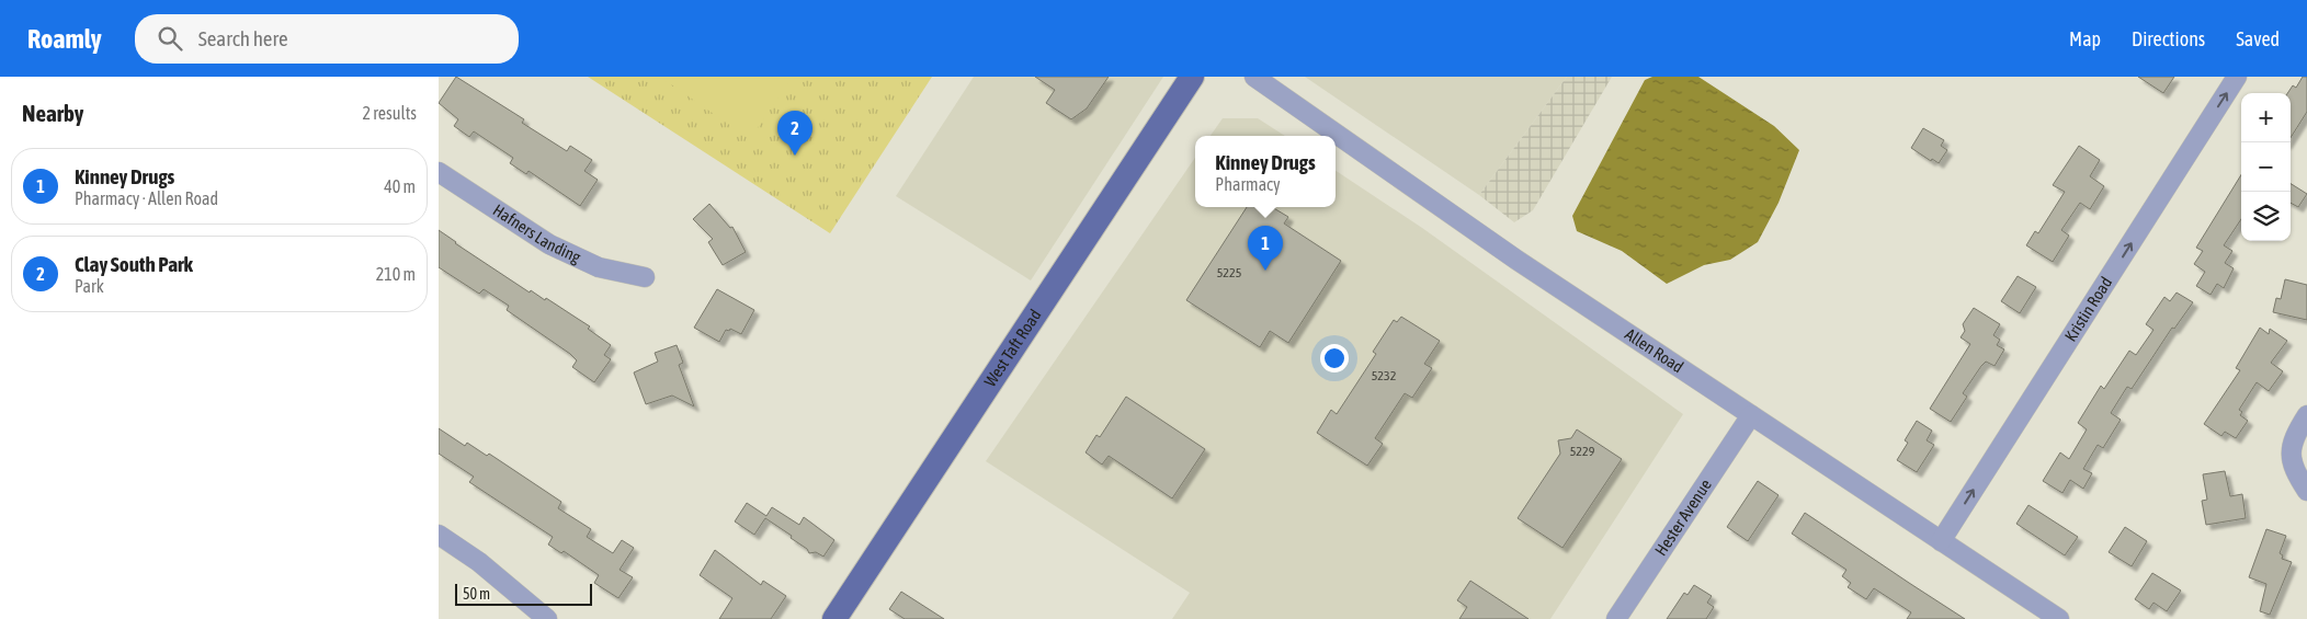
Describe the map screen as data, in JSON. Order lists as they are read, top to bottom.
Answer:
{
  "streets": {
    "main road": ["West Taft Road"],
    "street": [
      "Hafners Landing",
      "Kristin Road",
      "Allen Road",
      "Hester Avenue"
    ]
  },
  "crossings": [
    ["Kristin Road", "Allen Road"],
    ["Allen Road", "Hester Avenue"]
  ],
  "one_way": ["Kristin Road"],
  "house_numbers": ["5225", "5232", "5229"],
  "scale_bar": "50 m",
  "page": {
    "header": "Roamly",
    "search": "Search here",
    "nav": ["Map", "Directions", "Saved"],
    "heading": ["Nearby", "2 results"],
    "map_buttons": ["+", "−"],
    "pins": ["2", "1"],
    "popup": ["Kinney Drugs", "Pharmacy"],
    "list": [
      {
        "mark": "1",
        "name": "Kinney Drugs",
        "note": "Pharmacy · Allen Road",
        "value": "40 m"
      },
      {
        "mark": "2",
        "name": "Clay South Park",
        "note": "Park",
        "value": "210 m"
      }
    ],
    "scale": "50 m"
  }
}
